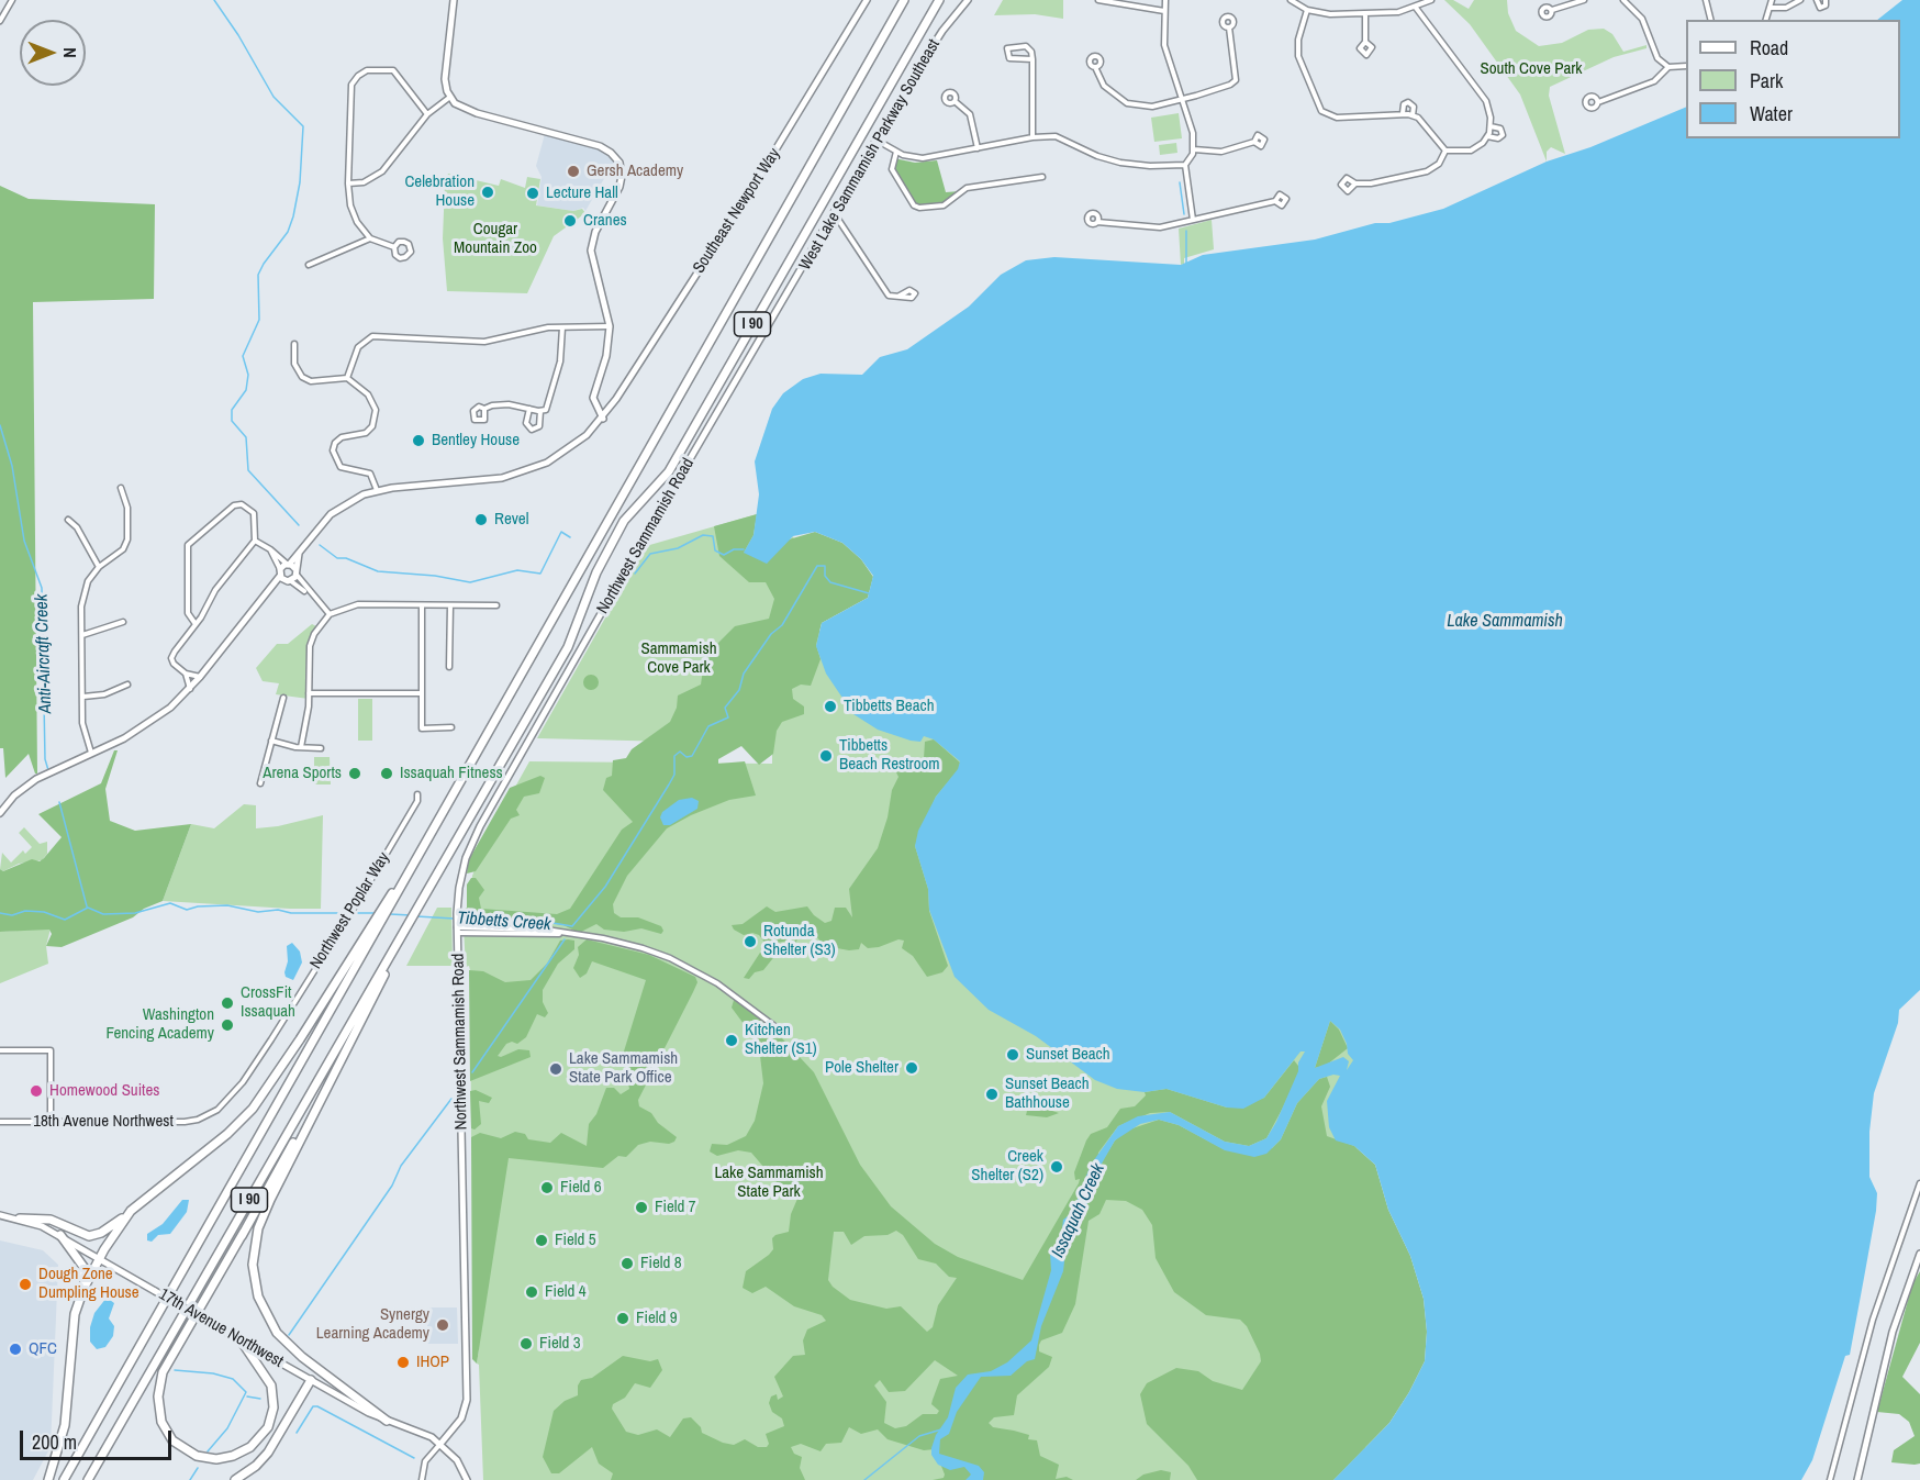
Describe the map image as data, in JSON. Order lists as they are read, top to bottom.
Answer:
{
  "streets": {
    "highway": ["I 90"],
    "street": [
      "West Lake Sammamish Parkway Southeast",
      "Southeast Newport Way",
      "Northwest Sammamish Road",
      "Northwest Poplar Way",
      "18th Avenue Northwest",
      "17th Avenue Northwest"
    ]
  },
  "crossings": [
    ["West Lake Sammamish Parkway Southeast", "Northwest Sammamish Road"],
    ["Northwest Sammamish Road", "17th Avenue Northwest"],
    ["Northwest Poplar Way", "18th Avenue Northwest"]
  ],
  "water": [
    "Lake Sammamish",
    "Anti-Aircraft Creek",
    "Tibbetts Creek",
    "Issaquah Creek"
  ],
  "parks": [
    "South Cove Park",
    "Cougar Mountain Zoo",
    "Sammamish Cove Park",
    "Lake Sammamish State Park"
  ],
  "places": [
    "Gersh Academy",
    "Celebration House",
    "Lecture Hall",
    "Cranes",
    "Bentley House",
    "Revel",
    "Tibbetts Beach",
    "Tibbetts Beach Restroom",
    "Arena Sports",
    "Issaquah Fitness",
    "Rotunda Shelter (S3)",
    "CrossFit Issaquah",
    "Washington Fencing Academy",
    "Kitchen Shelter (S1)",
    "Sunset Beach",
    "Pole Shelter",
    "Lake Sammamish State Park Office",
    "Homewood Suites",
    "Sunset Beach Bathhouse",
    "Creek Shelter (S2)",
    "Field 6",
    "Field 7",
    "Field 5",
    "Field 8",
    "Dough Zone Dumpling House",
    "Field 4",
    "Field 9",
    "Synergy Learning Academy",
    "Field 3",
    "QFC",
    "IHOP"
  ],
  "legend": ["Road", "Park", "Water"],
  "scale_bar": "200 m",
  "north": "right"
}
